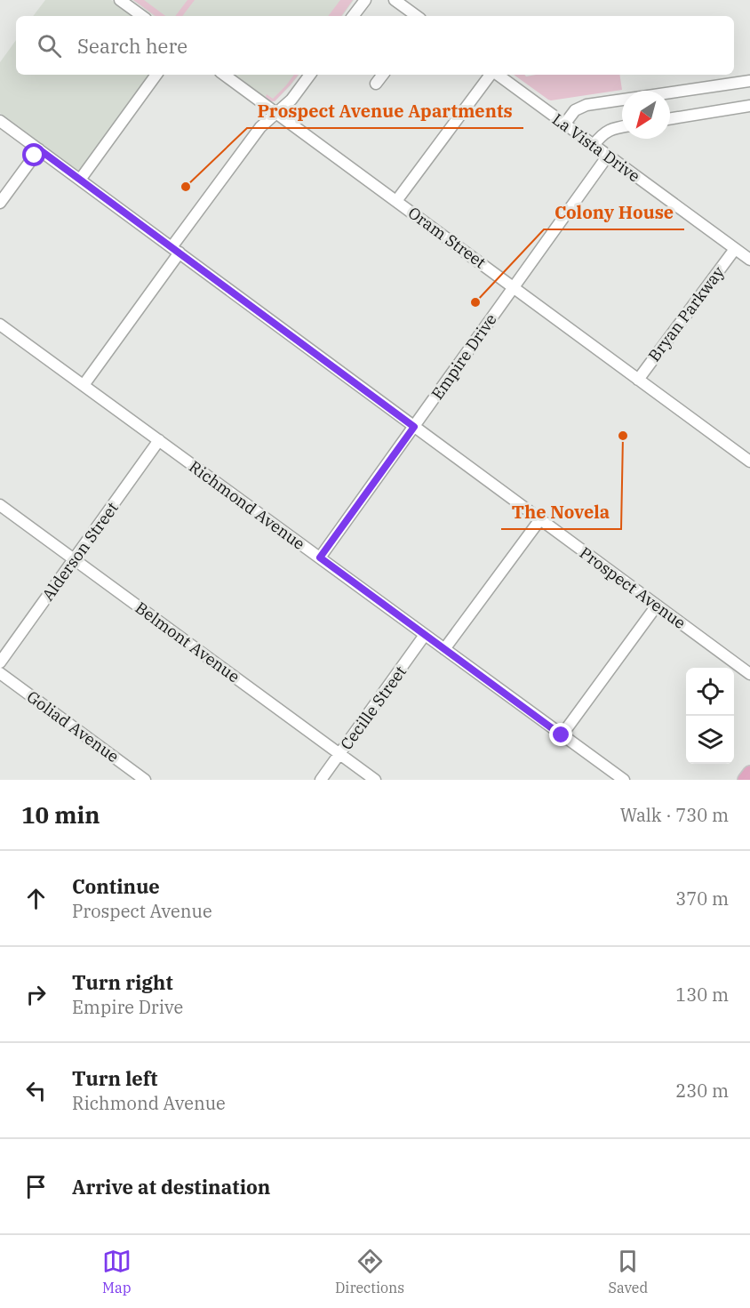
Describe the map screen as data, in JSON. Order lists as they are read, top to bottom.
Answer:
{
  "streets": {
    "street": [
      "La Vista Drive",
      "Oram Street",
      "Bryan Parkway",
      "Empire Drive",
      "Richmond Avenue",
      "Alderson Street",
      "Prospect Avenue",
      "Belmont Avenue",
      "Cecille Street",
      "Goliad Avenue"
    ]
  },
  "crossings": [
    ["La Vista Drive", "Bryan Parkway"],
    ["La Vista Drive", "Empire Drive"],
    ["Oram Street", "Bryan Parkway"],
    ["Oram Street", "Empire Drive"],
    ["Empire Drive", "Richmond Avenue"],
    ["Empire Drive", "Prospect Avenue"],
    ["Richmond Avenue", "Alderson Street"],
    ["Richmond Avenue", "Cecille Street"],
    ["Alderson Street", "Belmont Avenue"],
    ["Belmont Avenue", "Cecille Street"]
  ],
  "places": ["Prospect Avenue Apartments", "Colony House", "The Novela"],
  "north": "bottom left",
  "page": {
    "search": "Search here",
    "heading": ["10 min", "Walk · 730 m"],
    "list": [
      ["Continue", "Prospect Avenue", "370 m"],
      ["Turn right", "Empire Drive", "130 m"],
      ["Turn left", "Richmond Avenue", "230 m"],
      "Arrive at destination"
    ],
    "nav": ["Map", "Directions", "Saved"]
  }
}
